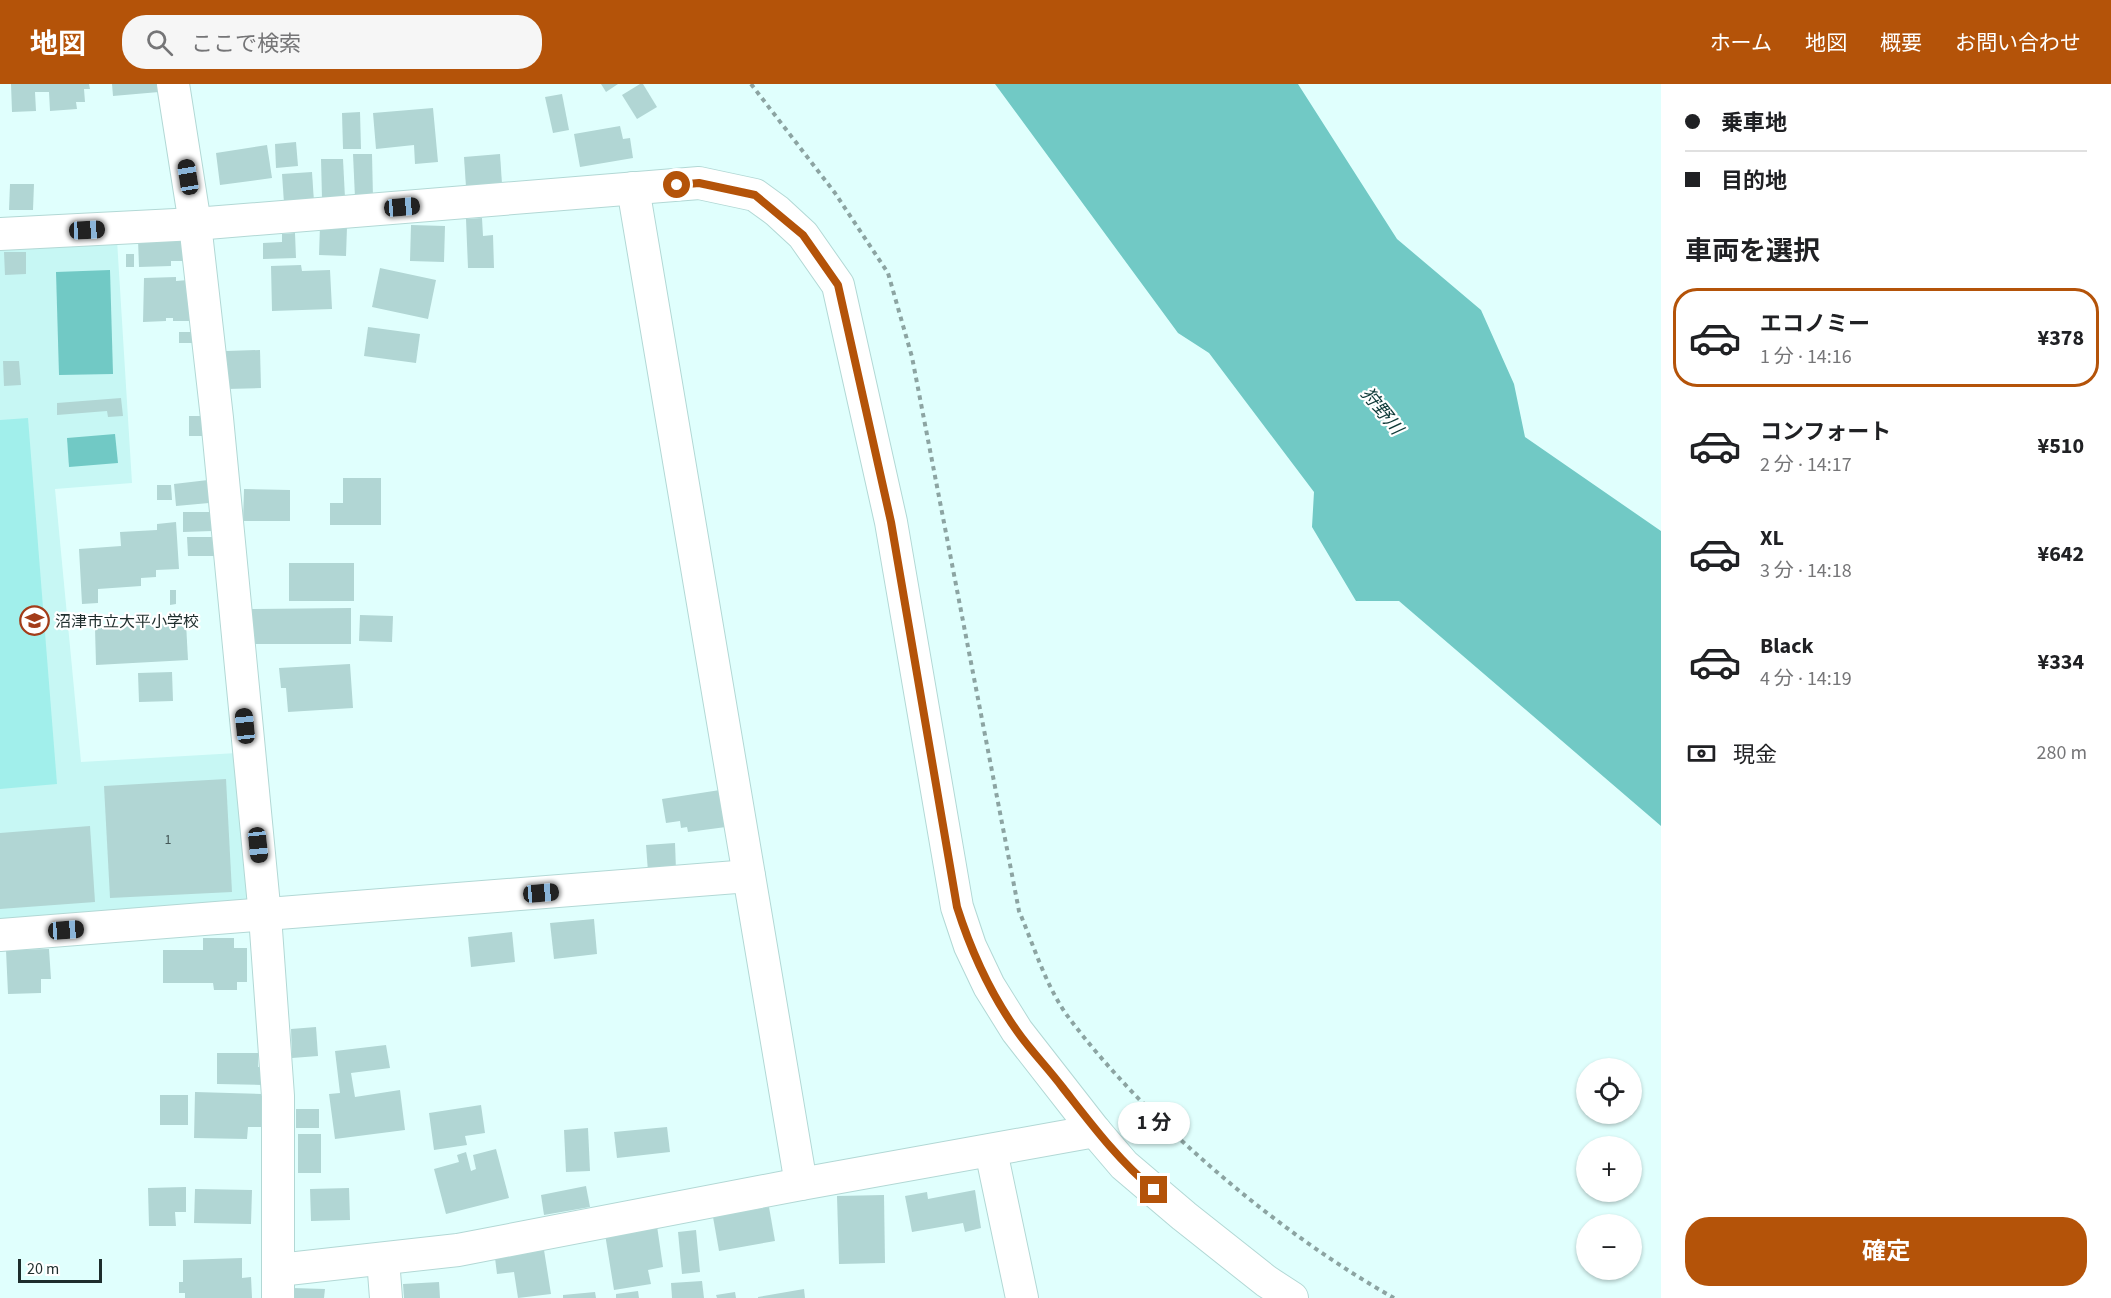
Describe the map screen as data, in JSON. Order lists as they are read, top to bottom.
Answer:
{
  "water": ["狩野川"],
  "places": {
    "school or university": ["沼津市立大平小学校"]
  },
  "house_numbers": ["1"],
  "scale_bar": "20 m",
  "page": {
    "header": "地図",
    "search": "ここで検索",
    "nav": [
      "ホーム",
      "地図",
      "概要",
      "お問い合わせ"
    ],
    "banner": ["乗車地", "目的地"],
    "heading": "車両を選択",
    "list": [
      {
        "name": "エコノミー",
        "note": "1 分 · 14:16",
        "value": "¥378"
      },
      {
        "name": "コンフォート",
        "note": "2 分 · 14:17",
        "value": "¥510"
      },
      {
        "name": "XL",
        "note": "3 分 · 14:18",
        "value": "¥642"
      },
      {
        "name": "Black",
        "note": "4 分 · 14:19",
        "value": "¥334"
      }
    ],
    "pay": ["現金", "280 m"],
    "map_buttons": ["+", "−"],
    "bubble": "1 分",
    "buttons": "確定",
    "scale": "20 m"
  }
}
